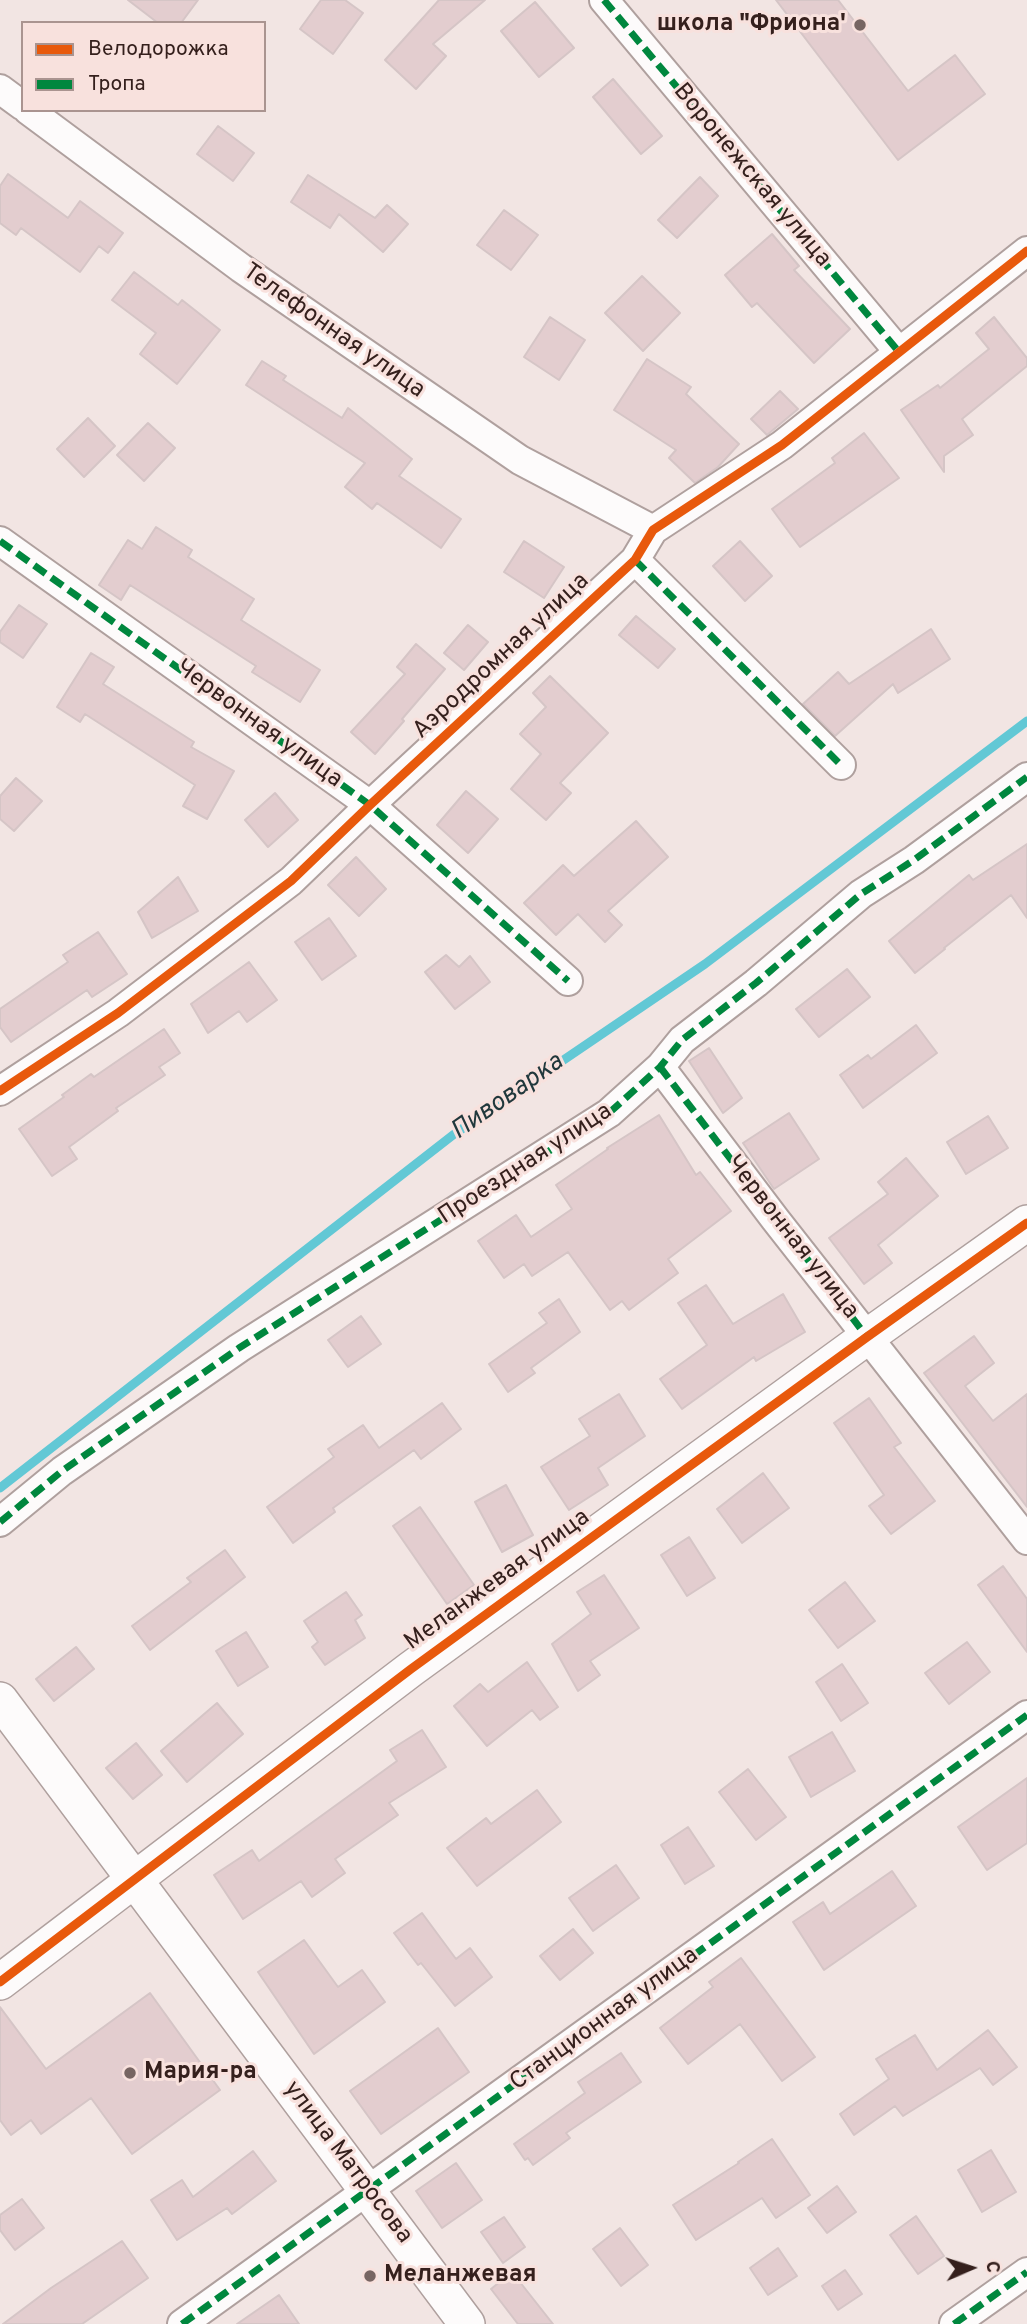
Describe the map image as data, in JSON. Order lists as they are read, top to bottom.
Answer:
{
  "streets": {
    "street": [
      "Воронежская улица",
      "Телефонная улица",
      "Аэродромная улица",
      "Червонная улица",
      "Проездная улица",
      "Меланжевая улица",
      "Станционная улица",
      "улица Матросова"
    ]
  },
  "crossings": [
    ["Воронежская улица", "Аэродромная улица"],
    ["Телефонная улица", "Аэродромная улица"],
    ["Аэродромная улица", "Червонная улица"],
    ["Червонная улица", "Проездная улица"],
    ["Червонная улица", "Меланжевая улица"],
    ["Меланжевая улица", "улица Матросова"],
    ["Станционная улица", "улица Матросова"]
  ],
  "water": ["Пивоварка"],
  "places": ["школа \"Фриона'", "Мария-ра", "Меланжевая"],
  "legend": ["Велодорожка", "Тропа"],
  "north": "right"
}
